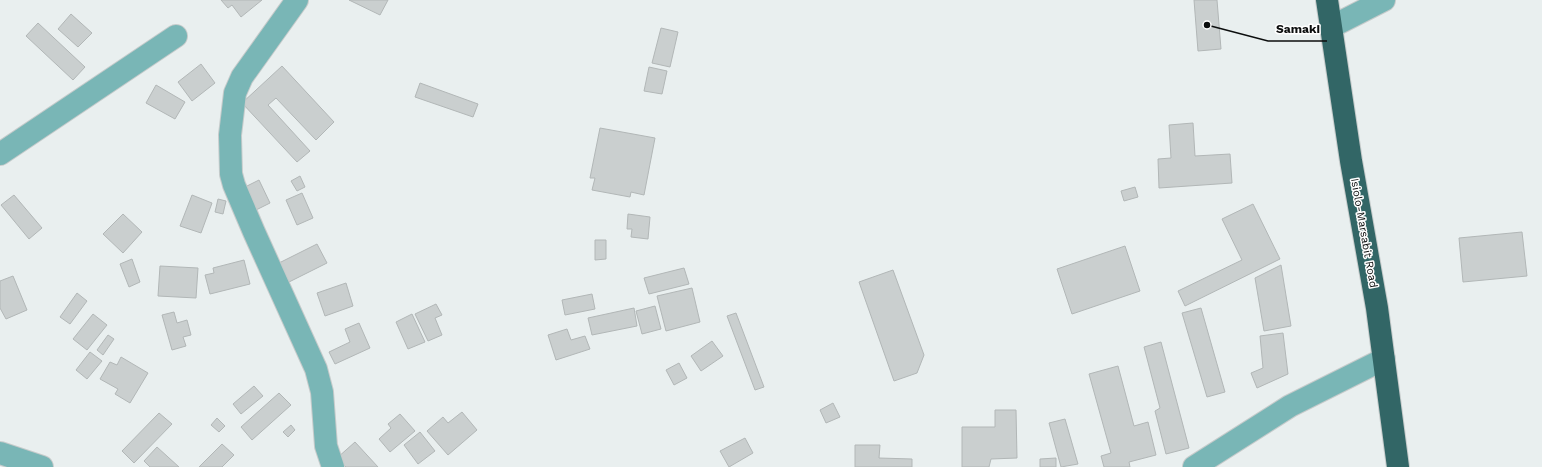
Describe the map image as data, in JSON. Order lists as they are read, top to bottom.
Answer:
{
  "streets": {
    "highway": ["Isiolo-Marsabit Road"]
  },
  "places": ["Samaki"]
}
